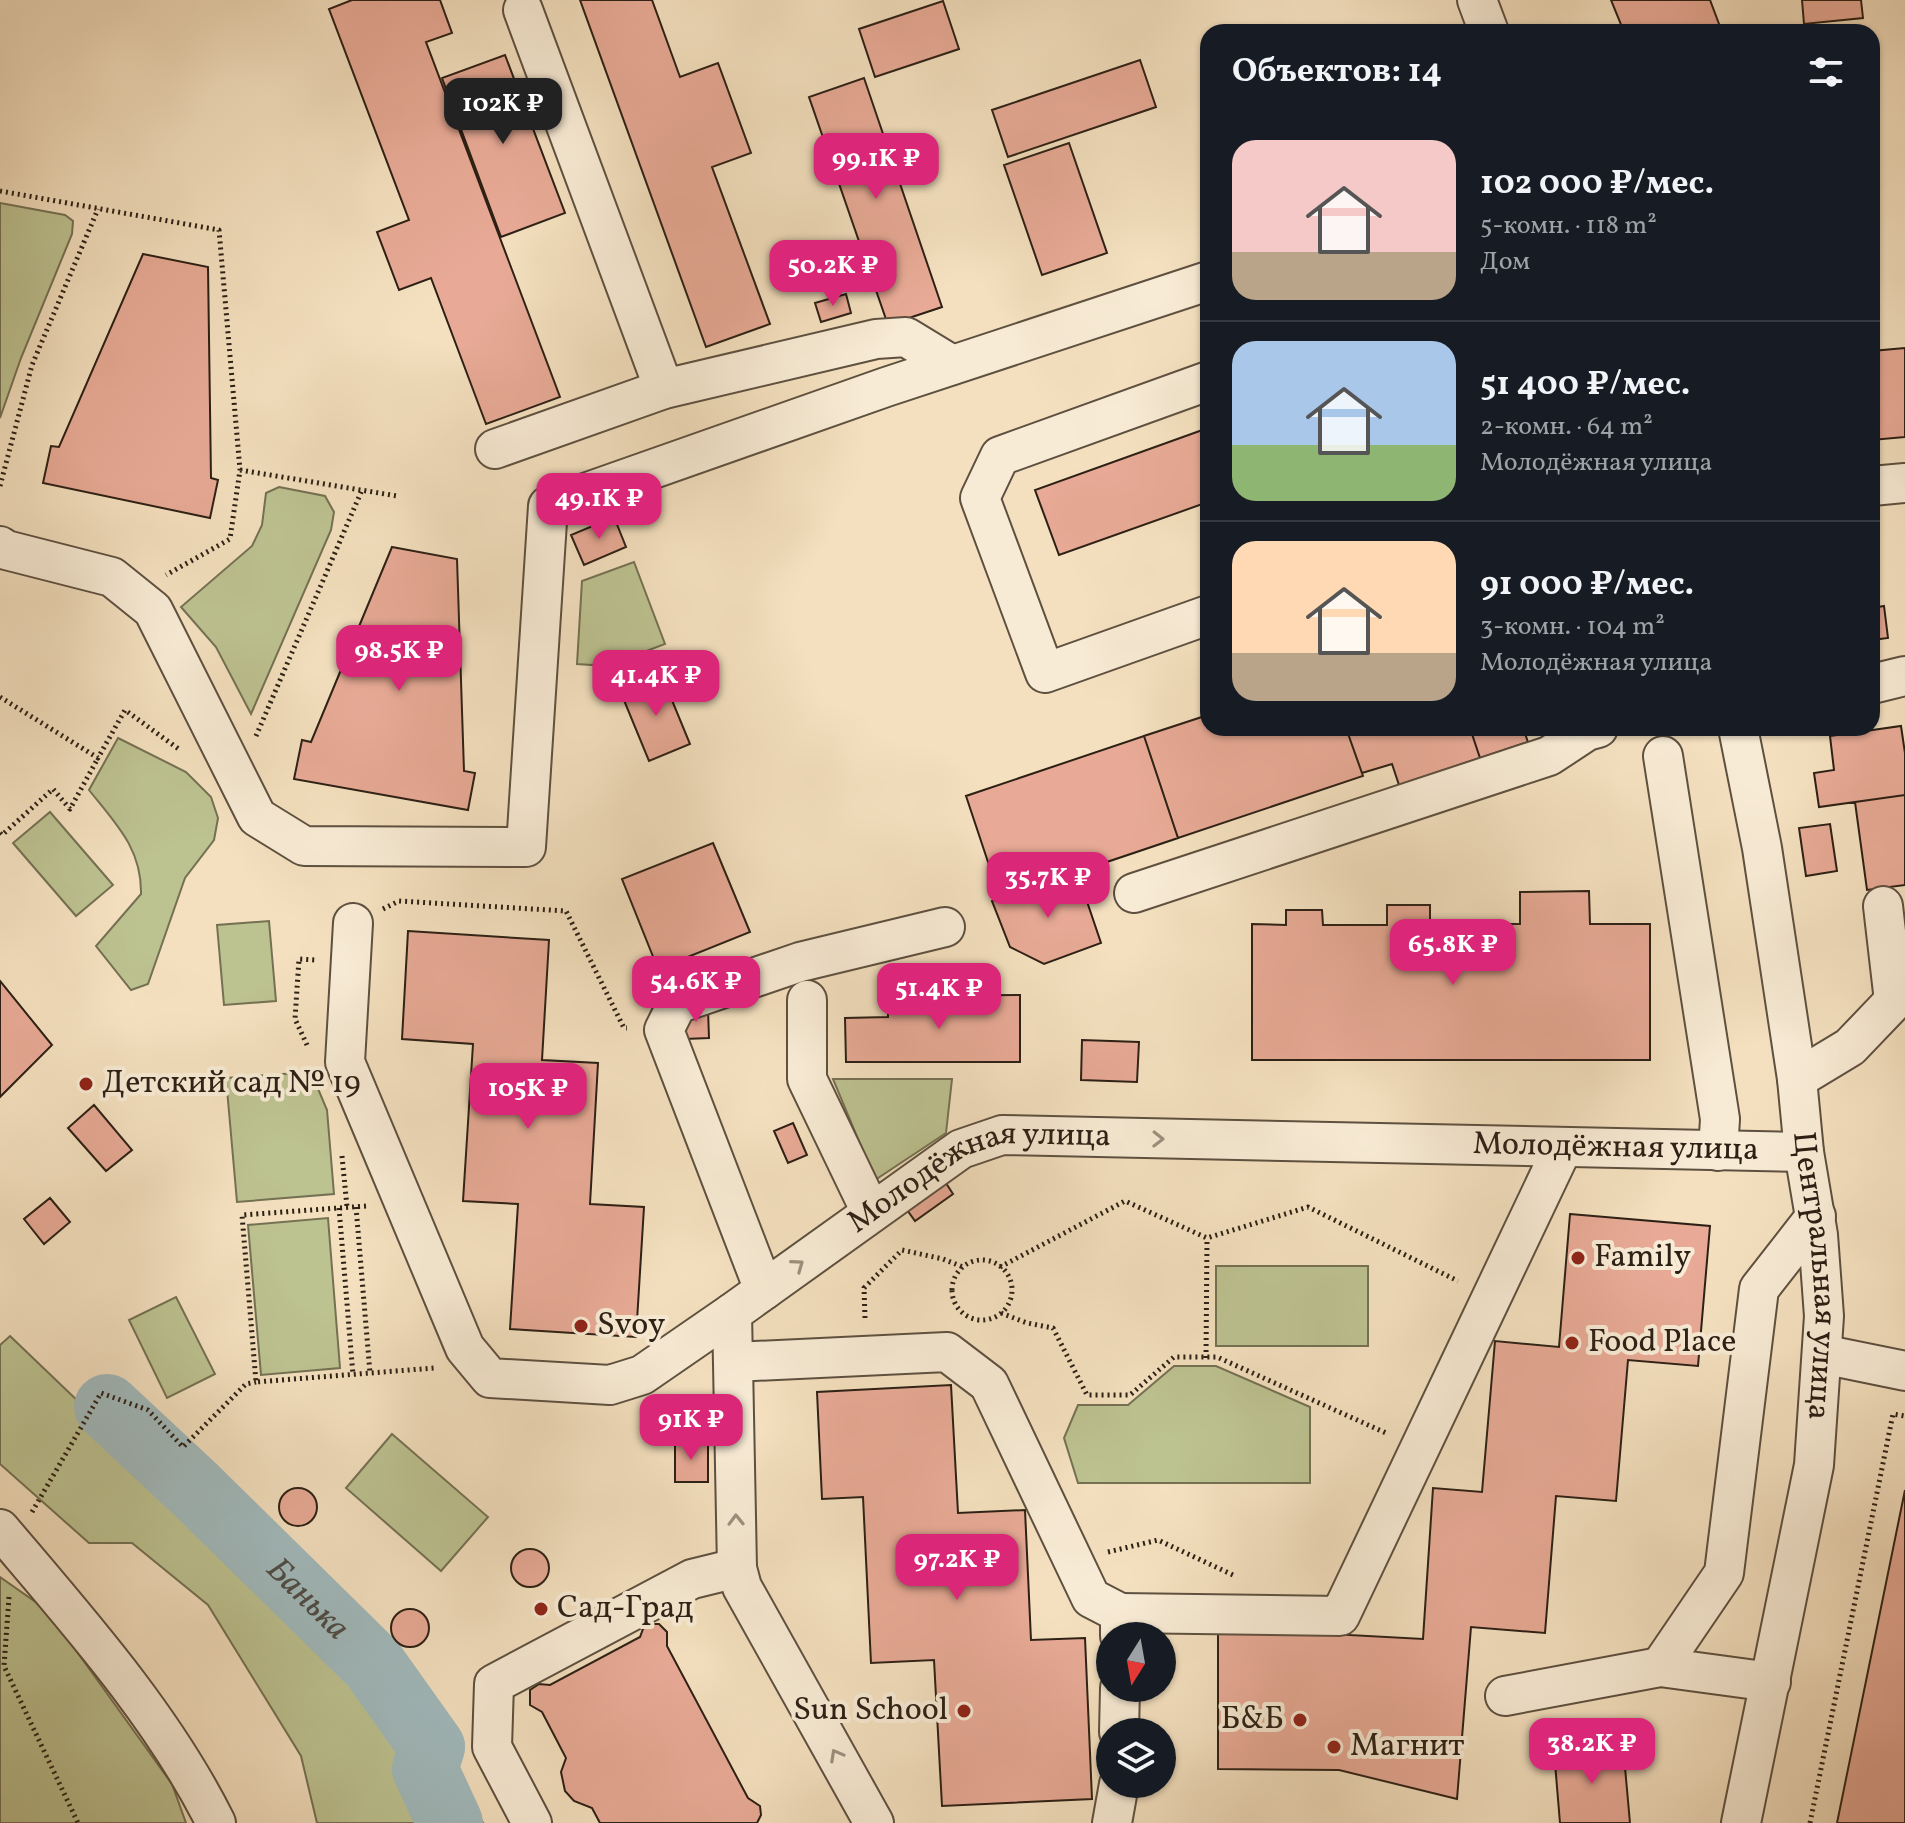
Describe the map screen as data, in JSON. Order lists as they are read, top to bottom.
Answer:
{
  "streets": {
    "street": ["Молодёжная улица", "Центральная улица"]
  },
  "crossings": [
    ["Молодёжная улица", "Центральная улица"]
  ],
  "water": ["Банька"],
  "places": [
    "Детский сад № 19",
    "Family",
    "Svoy",
    "Food Place",
    "Сад-Град",
    "Sun School",
    "Б&Б",
    "Магнит"
  ],
  "north": "bottom",
  "page": {
    "heading": "Объектов: 14",
    "price": [
      "102K ₽",
      "99.1K ₽",
      "50.2K ₽",
      "49.1K ₽",
      "98.5K ₽",
      "41.4K ₽",
      "35.7K ₽",
      "65.8K ₽",
      "54.6K ₽",
      "51.4K ₽",
      "105K ₽",
      "91K ₽",
      "97.2K ₽",
      "38.2K ₽"
    ],
    "list": [
      {
        "name": "102 000 ₽/мес.",
        "note": "5-комн. · 118 m² · Дом"
      },
      {
        "name": "51 400 ₽/мес.",
        "note": "2-комн. · 64 m² · Молодёжная улица"
      },
      {
        "name": "91 000 ₽/мес.",
        "note": "3-комн. · 104 m² · Молодёжная улица"
      }
    ]
  }
}
